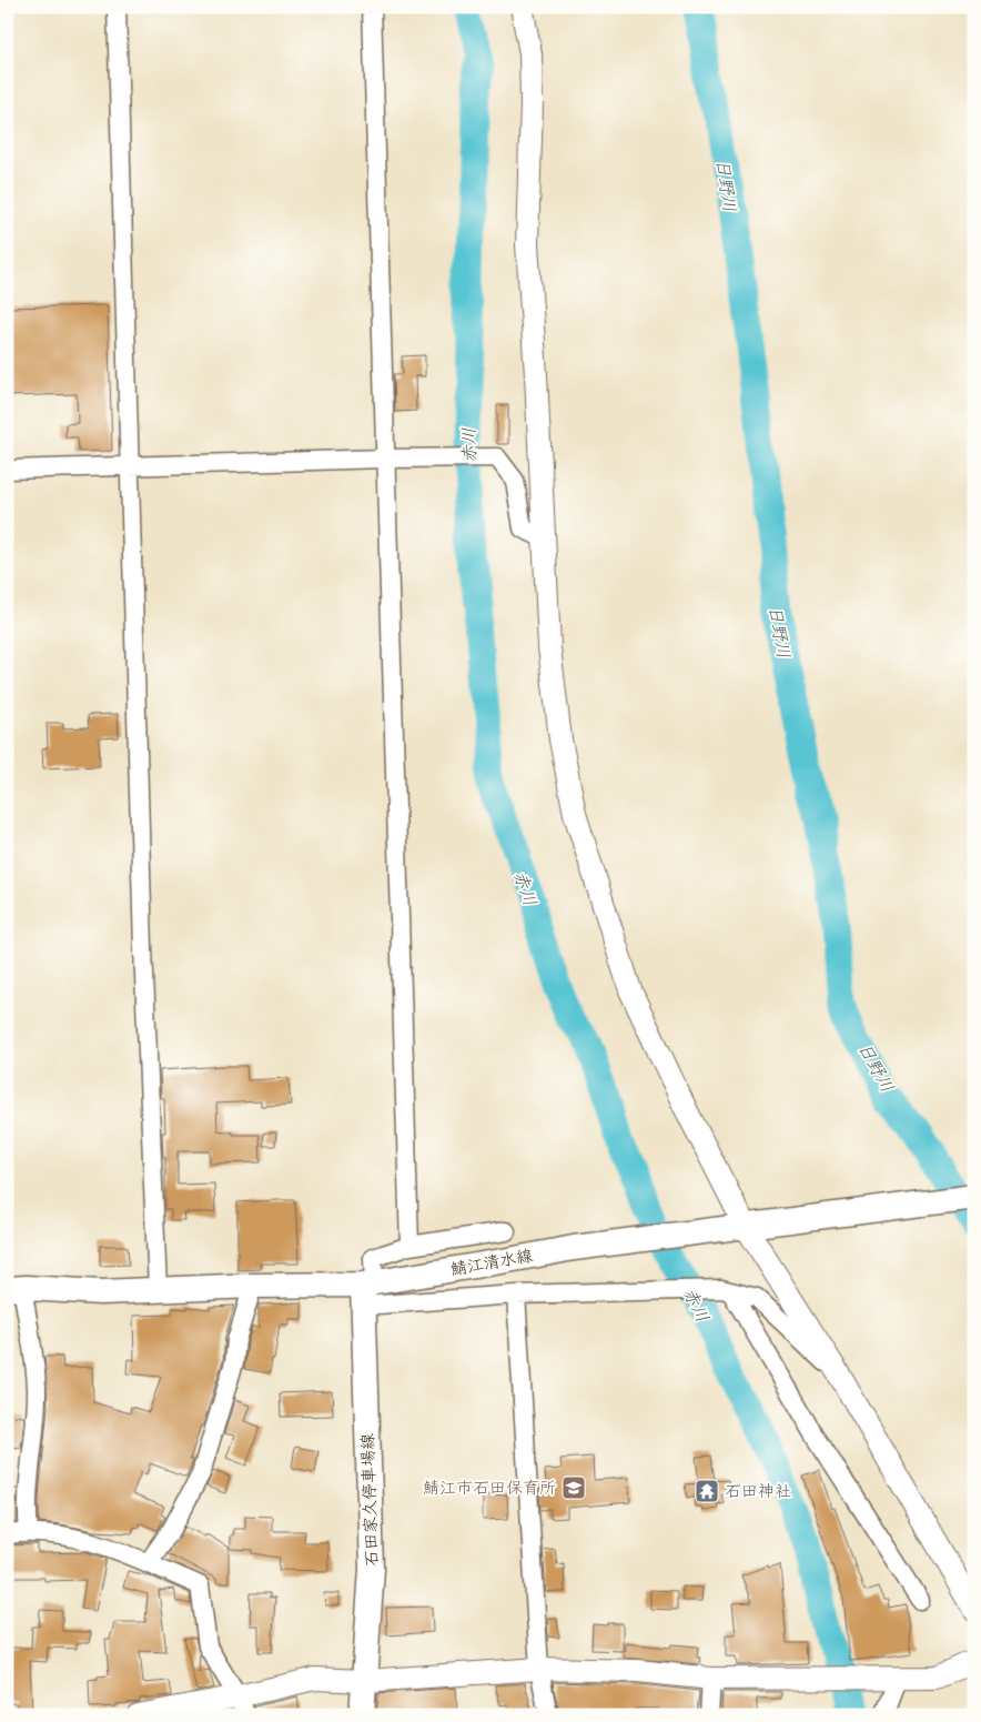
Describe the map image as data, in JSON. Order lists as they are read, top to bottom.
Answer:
{
  "streets": {
    "main road": ["鯖江清水線", "石田家久停車場線"]
  },
  "crossings": [
    ["鯖江清水線", "石田家久停車場線"]
  ],
  "water": ["日野川", "赤川"],
  "places": {
    "school or university": ["鯖江市石田保育所"],
    "temple": ["石田神社"]
  }
}
